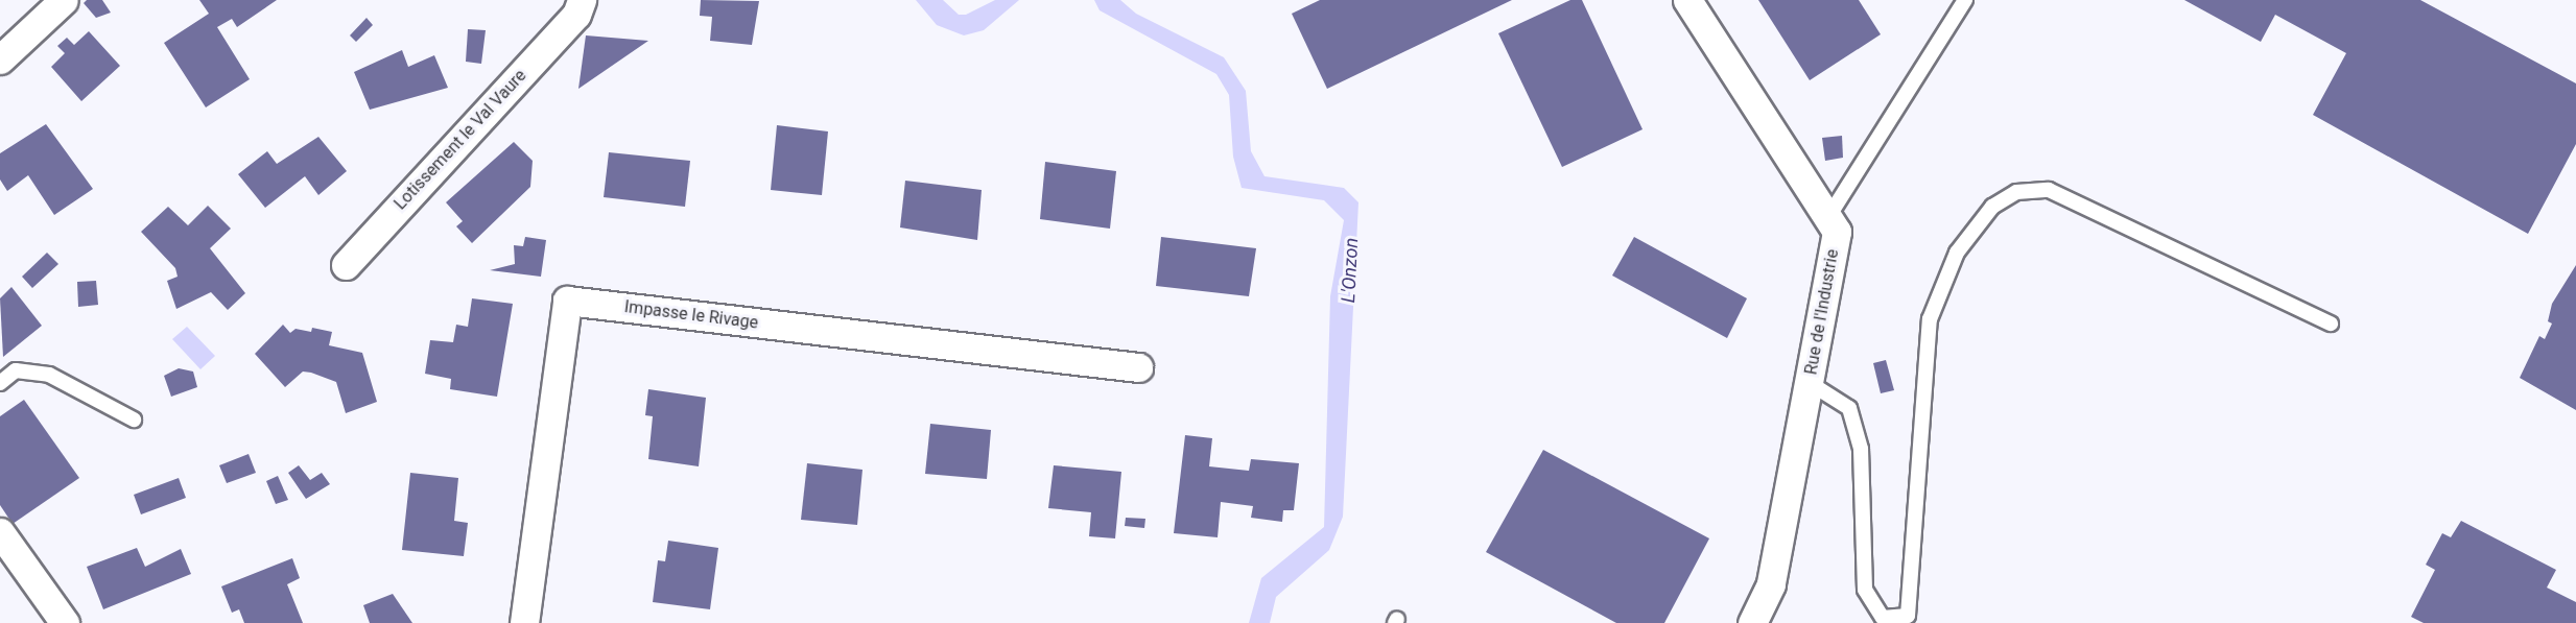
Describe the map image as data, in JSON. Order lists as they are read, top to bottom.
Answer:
{
  "streets": {
    "street": ["Lotissement le Val Vaure", "Rue de l'Industrie", "Impasse le Rivage"]
  },
  "water": ["L'Onzon"]
}
